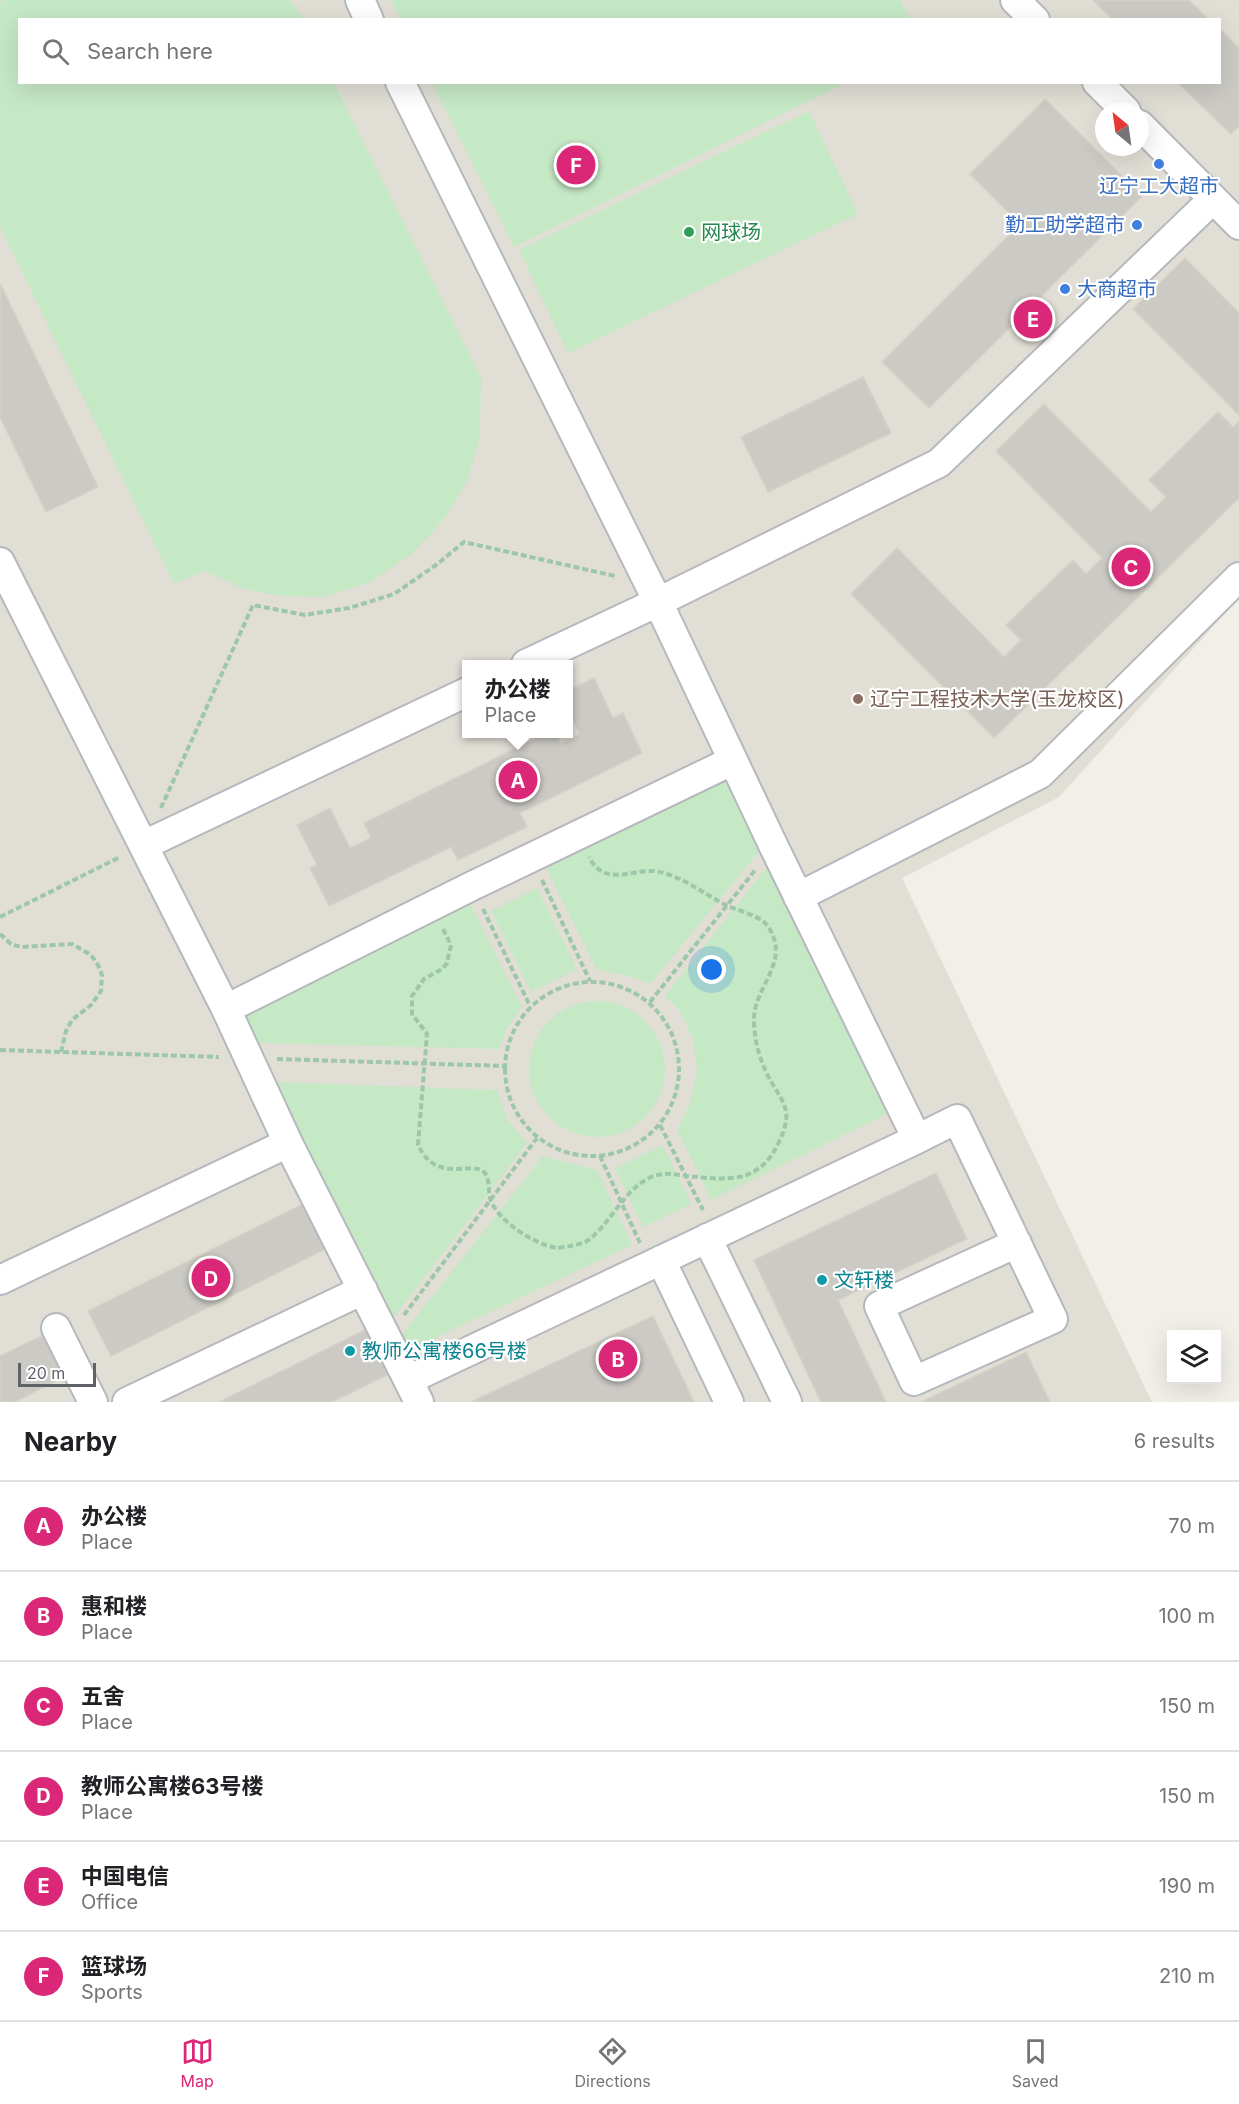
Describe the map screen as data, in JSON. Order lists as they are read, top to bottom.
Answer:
{
  "places": [
    "辽宁工大超市",
    "勤工助学超市",
    "网球场",
    "大商超市",
    "辽宁工程技术大学(玉龙校区)",
    "文轩楼",
    "教师公寓楼66号楼"
  ],
  "scale_bar": "20 m",
  "north": "top left",
  "page": {
    "search": "Search here",
    "pins": [
      "F",
      "E",
      "C",
      "A",
      "D",
      "B"
    ],
    "popup": ["办公楼", "Place"],
    "scale": "20 m",
    "heading": ["Nearby", "6 results"],
    "list": [
      {
        "mark": "A",
        "name": "办公楼",
        "note": "Place",
        "value": "70 m"
      },
      {
        "mark": "B",
        "name": "惠和楼",
        "note": "Place",
        "value": "100 m"
      },
      {
        "mark": "C",
        "name": "五舍",
        "note": "Place",
        "value": "150 m"
      },
      {
        "mark": "D",
        "name": "教师公寓楼63号楼",
        "note": "Place",
        "value": "150 m"
      },
      {
        "mark": "E",
        "name": "中国电信",
        "note": "Office",
        "value": "190 m"
      },
      {
        "mark": "F",
        "name": "篮球场",
        "note": "Sports",
        "value": "210 m"
      }
    ],
    "nav": ["Map", "Directions", "Saved"]
  }
}
